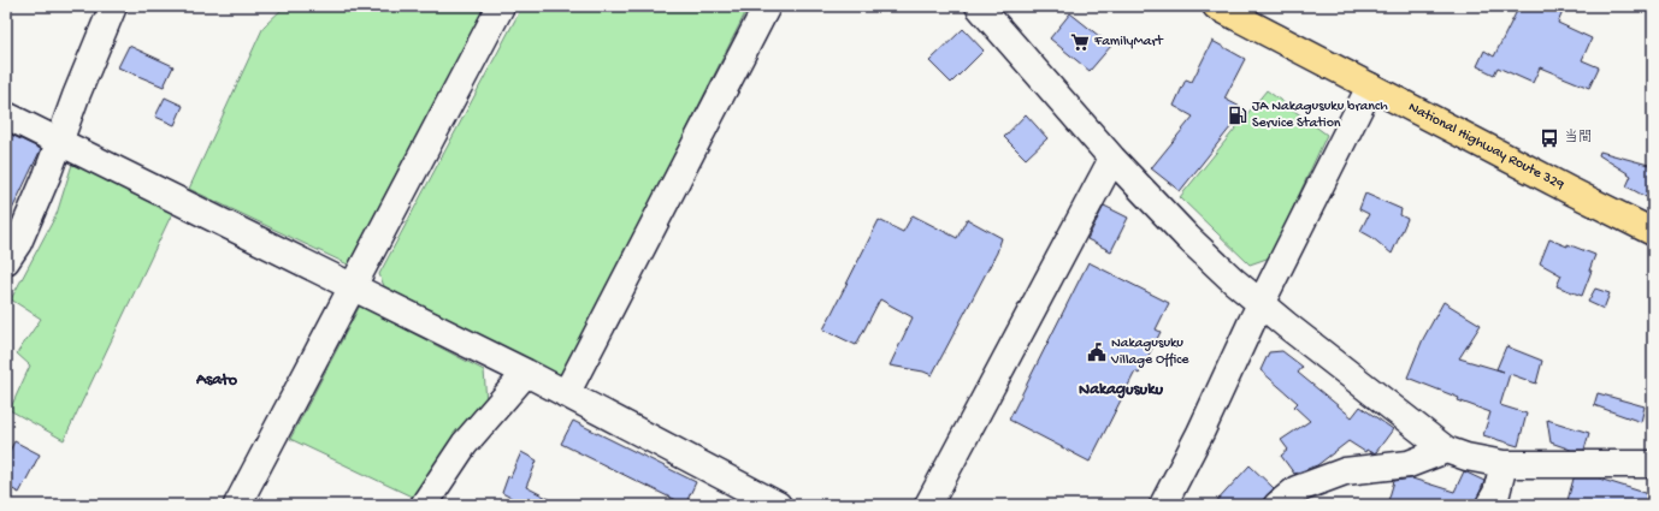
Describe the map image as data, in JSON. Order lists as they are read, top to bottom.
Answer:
{
  "streets": {
    "highway": ["National Highway Route 329"]
  },
  "districts": ["Asato", "Nakagusuku"],
  "places": {
    "supermarket": ["FamilyMart"],
    "fuel station": ["JA Nakagusuku branch Service Station"],
    "bus stop": ["当間"],
    "public building": ["Nakagusuku Village Office"]
  }
}
